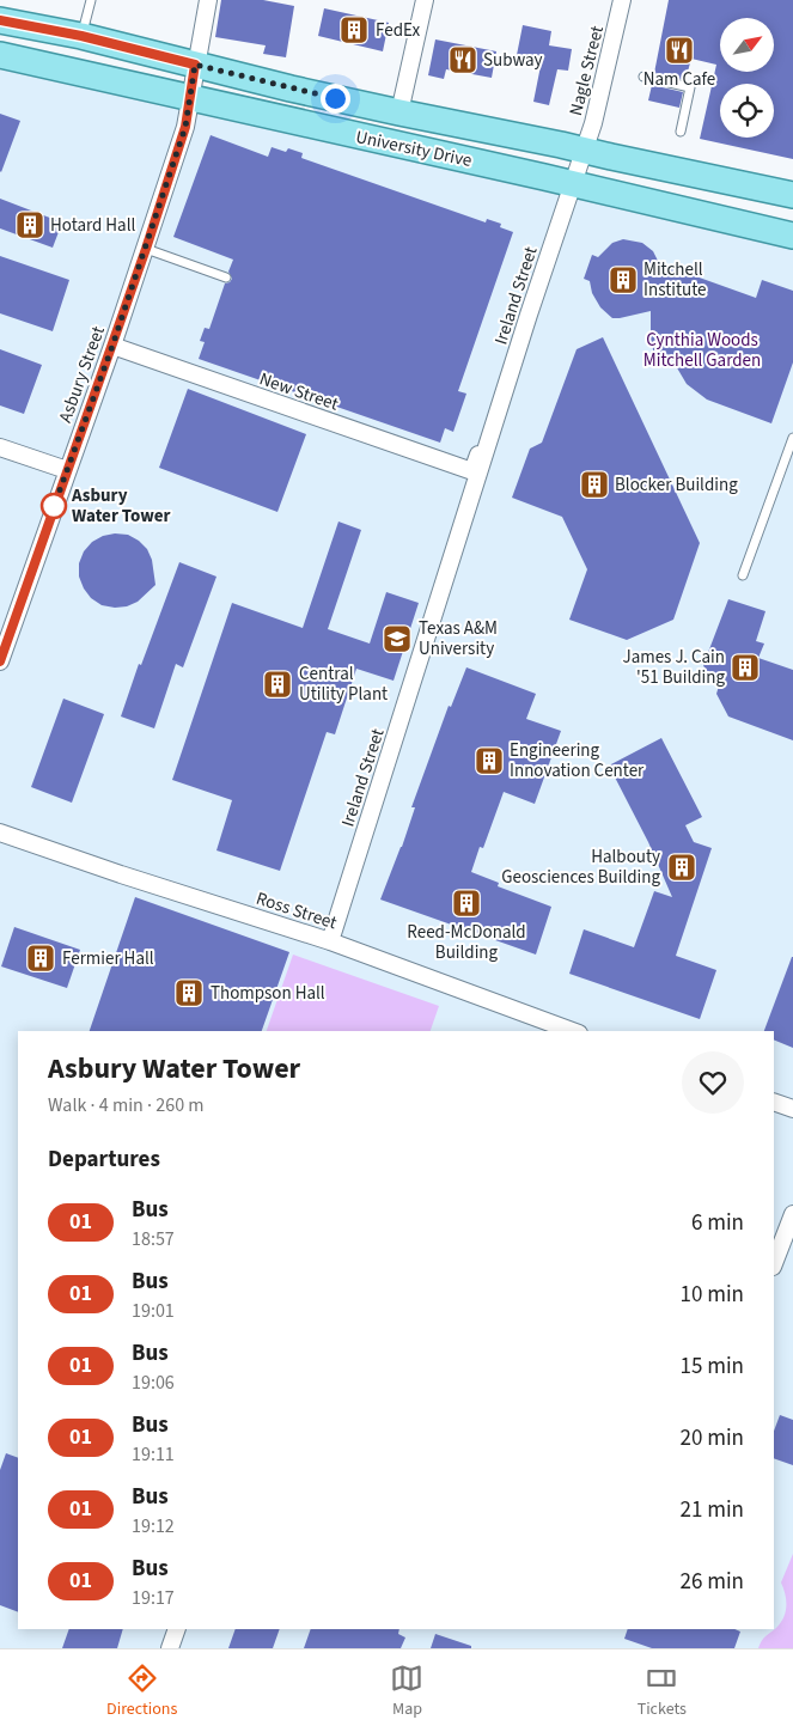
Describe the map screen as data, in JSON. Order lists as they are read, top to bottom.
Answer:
{
  "streets": {
    "main road": ["University Drive"],
    "street": [
      "Nagle Street",
      "Ireland Street",
      "Asbury Street",
      "New Street",
      "Ross Street"
    ]
  },
  "crossings": [
    ["Nagle Street", "University Drive"],
    ["Nagle Street", "Ireland Street"],
    ["University Drive", "Ireland Street"],
    ["University Drive", "Asbury Street"],
    ["Ireland Street", "New Street"],
    ["Ireland Street", "Ross Street"],
    ["Asbury Street", "New Street"]
  ],
  "parks": ["Cynthia Woods Mitchell Garden"],
  "places": {
    "building": [
      "FedEx",
      "Hotard Hall",
      "Mitchell Institute",
      "Blocker Building",
      "James J. Cain '51 Building",
      "Central Utility Plant",
      "Engineering Innovation Center",
      "Halbouty Geosciences Building",
      "Reed-McDonald Building",
      "Fermier Hall",
      "Thompson Hall"
    ],
    "restaurant": ["Nam Cafe", "Subway"],
    "other": ["Asbury Water Tower"],
    "school or university": ["Texas A&M University"]
  },
  "lines": ["bus line 01"],
  "north": "top right",
  "page": {
    "heading": [
      ["Asbury Water Tower", "Walk · 4 min · 260 m"],
      "Departures"
    ],
    "list": [
      {
        "mark": "01",
        "name": "Bus",
        "note": "18:57",
        "value": "6 min"
      },
      {
        "mark": "01",
        "name": "Bus",
        "note": "19:01",
        "value": "10 min"
      },
      {
        "mark": "01",
        "name": "Bus",
        "note": "19:06",
        "value": "15 min"
      },
      {
        "mark": "01",
        "name": "Bus",
        "note": "19:11",
        "value": "20 min"
      },
      {
        "mark": "01",
        "name": "Bus",
        "note": "19:12",
        "value": "21 min"
      },
      {
        "mark": "01",
        "name": "Bus",
        "note": "19:17",
        "value": "26 min"
      }
    ],
    "tabs": ["Directions", "Map", "Tickets"]
  }
}
